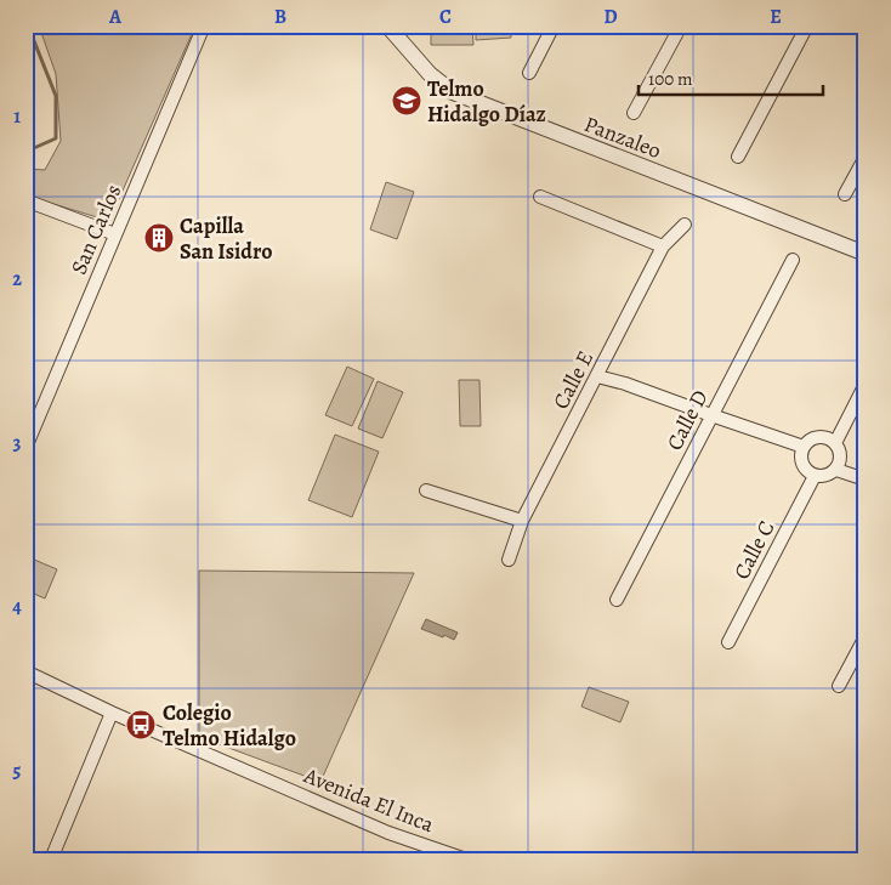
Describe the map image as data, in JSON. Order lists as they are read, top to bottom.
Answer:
{
  "streets": {
    "street": [
      "Panzaleo",
      "San Carlos",
      "Calle E",
      "Calle D",
      "Calle C",
      "Avenida El Inca"
    ]
  },
  "places": {
    "school or university": ["Telmo Hidalgo Díaz"],
    "building": ["Capilla San Isidro"],
    "bus stop": ["Colegio Telmo Hidalgo"]
  },
  "scale_bar": "100 m",
  "grid": {
    "columns": [
      "A",
      "B",
      "C",
      "D",
      "E"
    ],
    "rows": [
      "1",
      "2",
      "3",
      "4",
      "5"
    ]
  }
}
